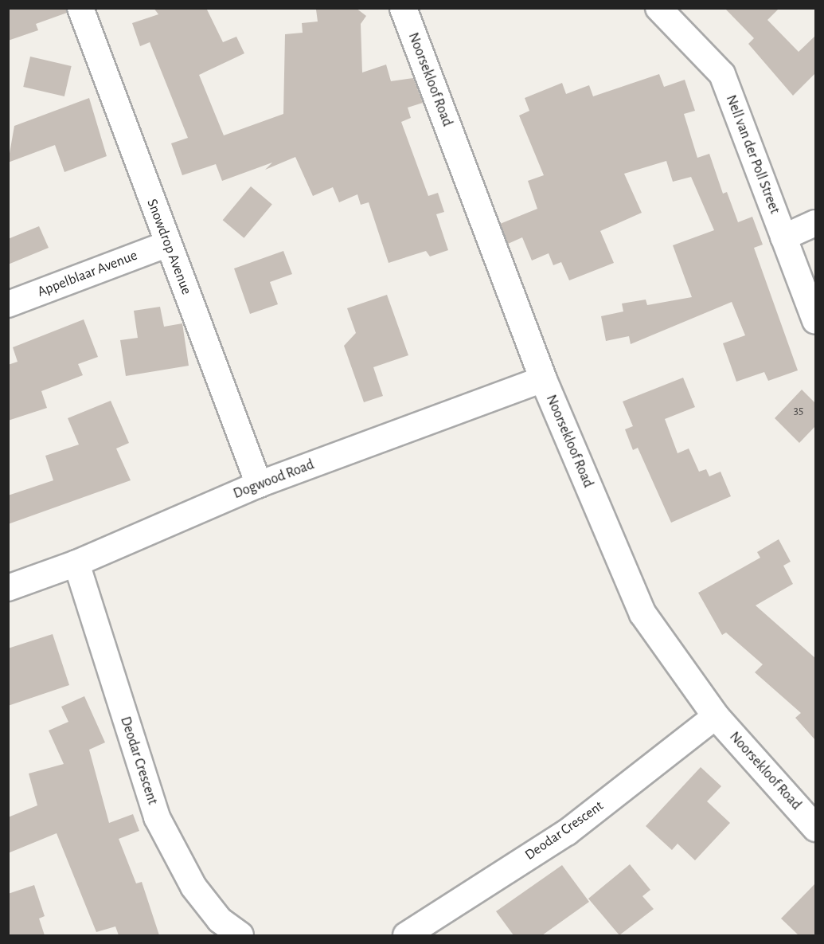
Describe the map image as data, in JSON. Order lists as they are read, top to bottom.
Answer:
{
  "streets": {
    "street": [
      "Noorsekloof Road",
      "Nell van der Poll Street",
      "Snowdrop Avenue",
      "Appelblaar Avenue",
      "Dogwood Road",
      "Deodar Crescent"
    ]
  },
  "crossings": [
    ["Noorsekloof Road", "Dogwood Road"],
    ["Noorsekloof Road", "Deodar Crescent"],
    ["Snowdrop Avenue", "Appelblaar Avenue"],
    ["Snowdrop Avenue", "Dogwood Road"],
    ["Dogwood Road", "Deodar Crescent"]
  ],
  "house_numbers": ["35"]
}
